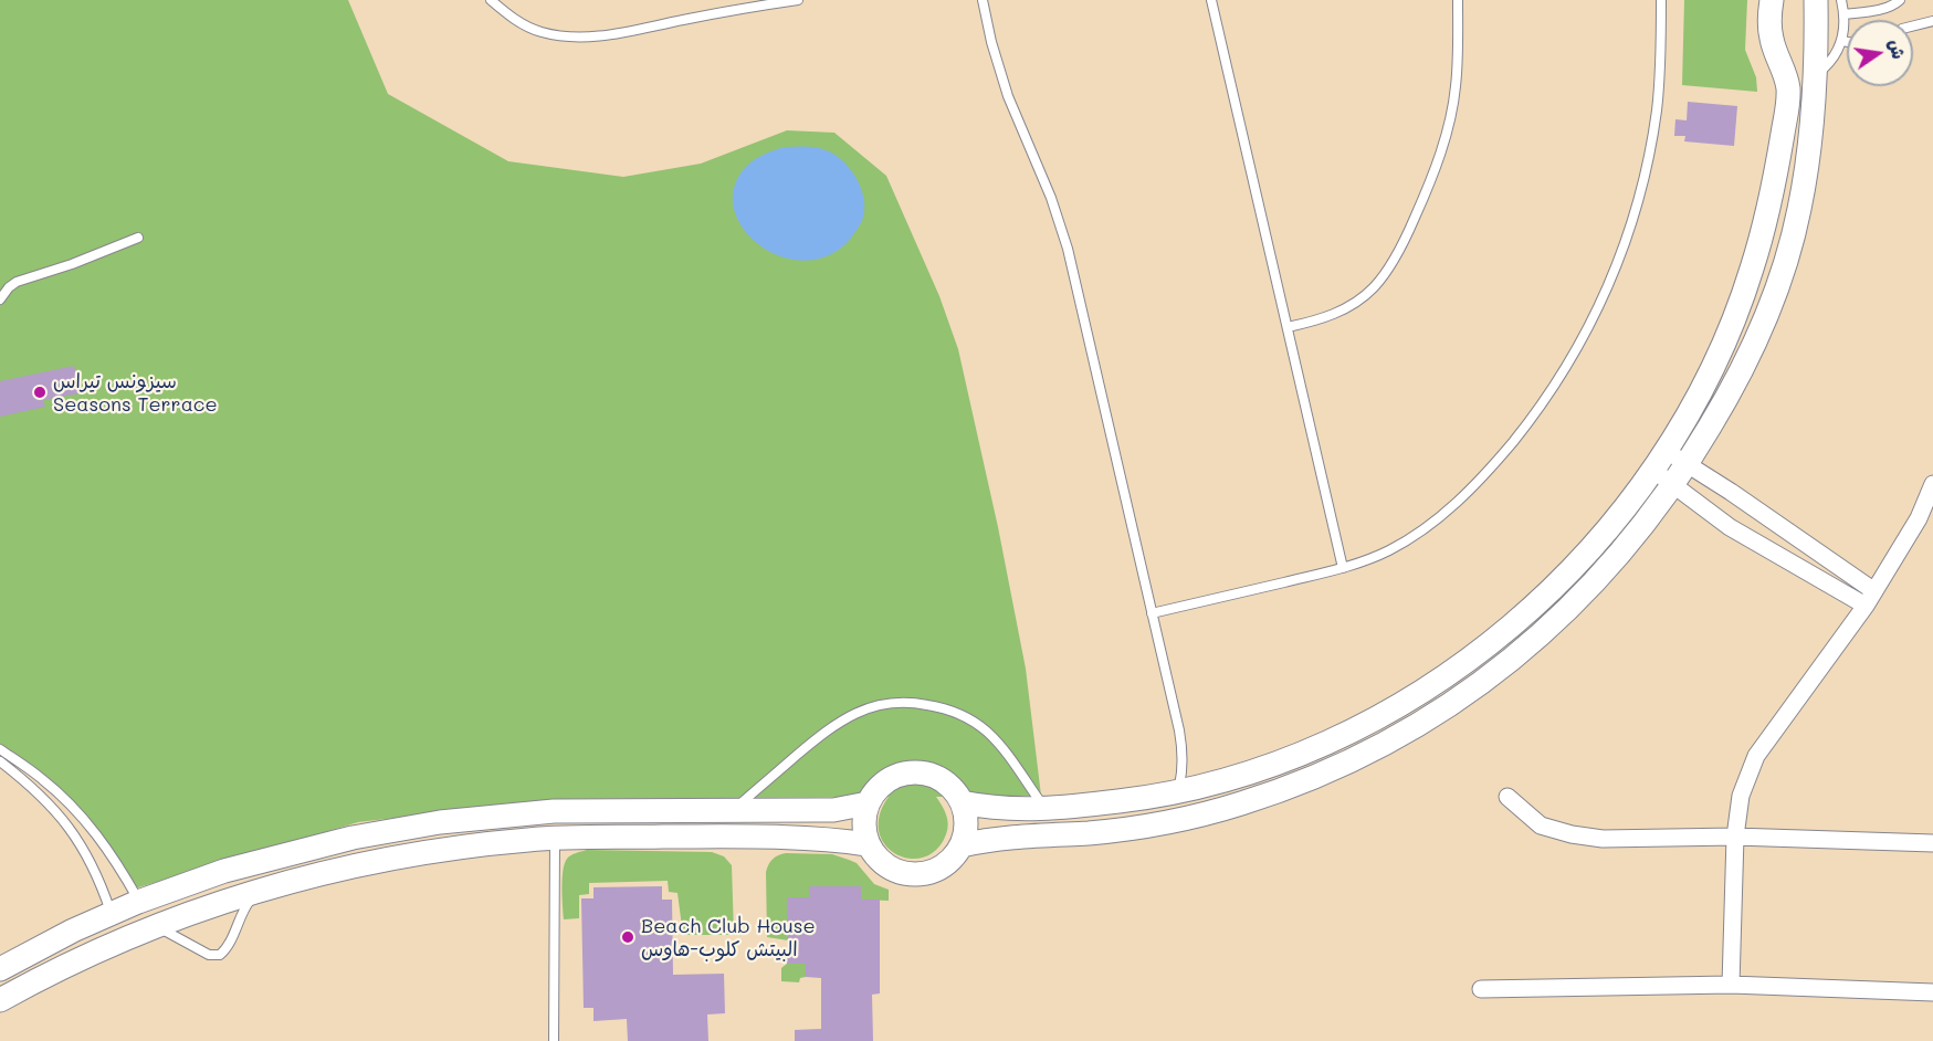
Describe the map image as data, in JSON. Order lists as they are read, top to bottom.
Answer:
{
  "places": ["سيزونس تيراس Seasons Terrace", "Beach Club House البيتش كلوب-هاوس"],
  "north": "right"
}
